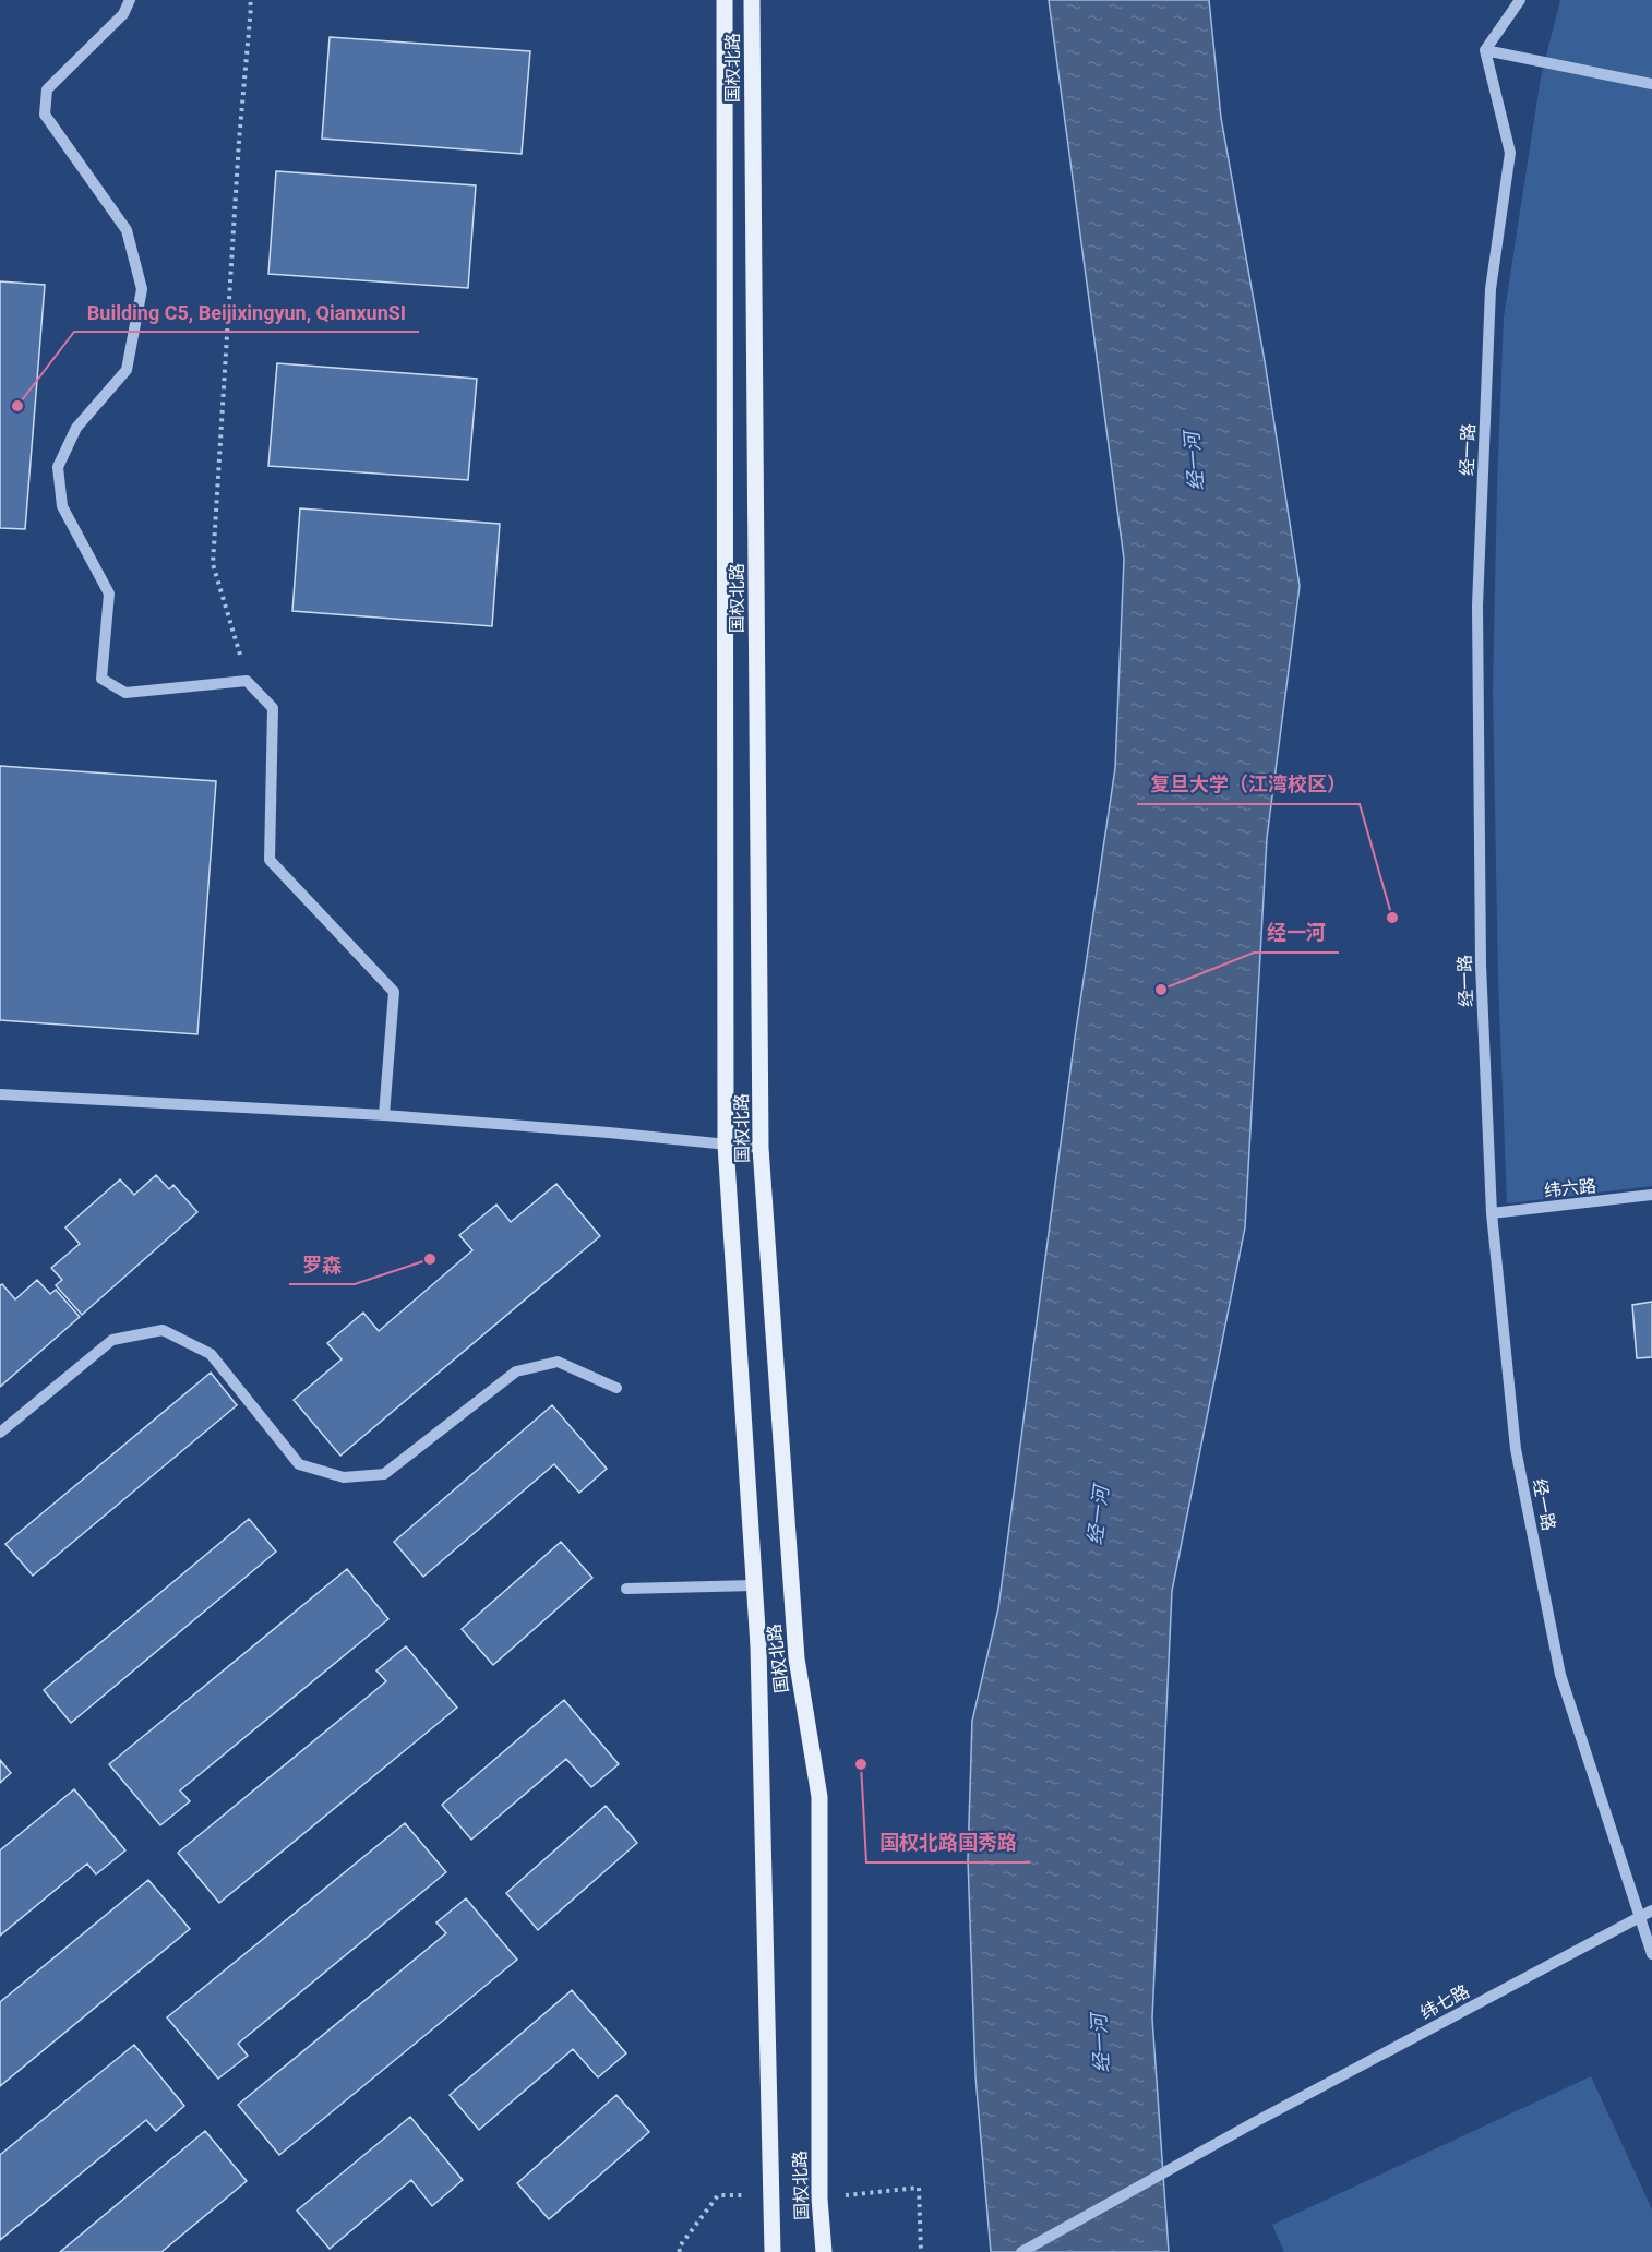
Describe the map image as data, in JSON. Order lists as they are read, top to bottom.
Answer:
{
  "streets": {
    "main road": ["国权北路"],
    "street": ["经一路", "纬六路", "纬七路"]
  },
  "crossings": [
    ["经一路", "纬六路"],
    ["经一路", "纬七路"]
  ],
  "water": ["经一河"],
  "places": [
    "Building C5, Beijixingyun, QianxunSI",
    "复旦大学（江湾校区）",
    "经一河",
    "罗森",
    "国权北路国秀路"
  ]
}
